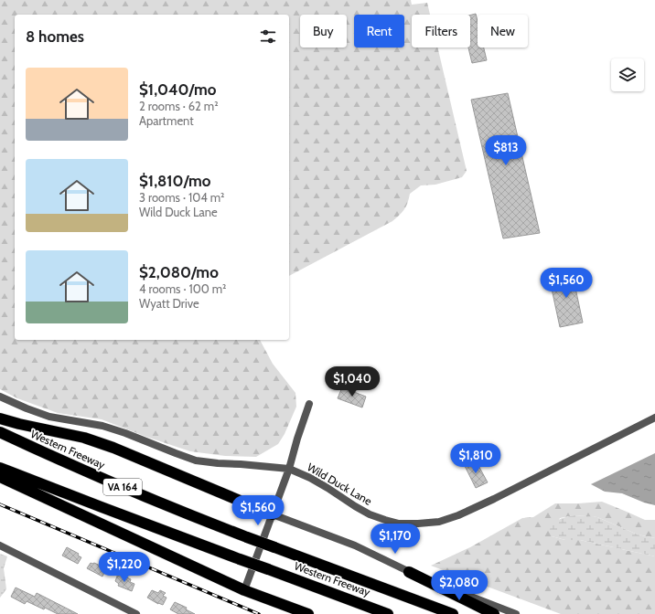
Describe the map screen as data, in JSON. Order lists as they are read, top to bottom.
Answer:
{
  "streets": {
    "highway": ["Western Freeway", "VA 164"],
    "street": ["Wild Duck Lane"]
  },
  "page": {
    "chip": [
      "Buy",
      "Rent",
      "Filters",
      "New"
    ],
    "heading": "8 homes",
    "list": [
      {
        "name": "$1,040/mo",
        "note": "2 rooms · 62 m² · Apartment"
      },
      {
        "name": "$1,810/mo",
        "note": "3 rooms · 104 m² · Wild Duck Lane"
      },
      {
        "name": "$2,080/mo",
        "note": "4 rooms · 100 m² · Wyatt Drive"
      }
    ],
    "price": [
      "$813",
      "$1,560",
      "$1,040",
      "$1,810",
      "$1,560",
      "$1,170",
      "$1,220",
      "$2,080"
    ]
  }
}
